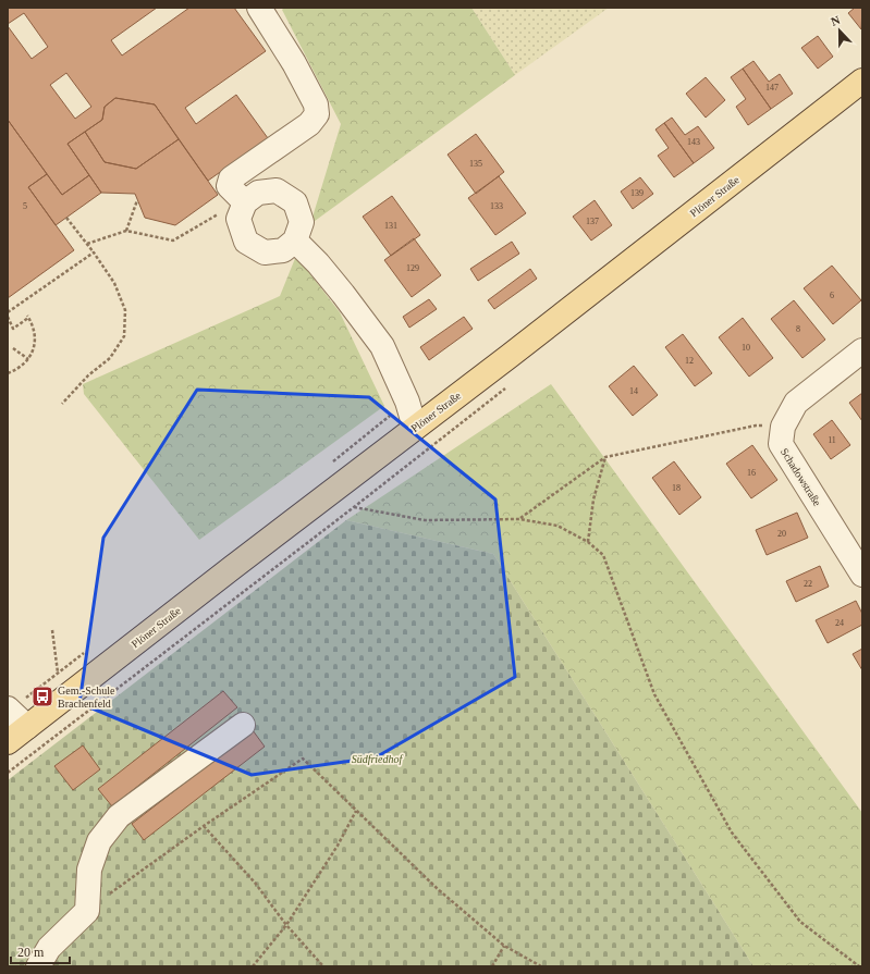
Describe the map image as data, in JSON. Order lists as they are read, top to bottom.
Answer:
{
  "streets": {
    "main road": ["Plöner Straße"],
    "street": ["Schadowstraße"]
  },
  "parks": ["Südfriedhof"],
  "places": {
    "bus stop": ["Gem.-Schule Brachenfeld"]
  },
  "house_numbers": [
    "147",
    "143",
    "135",
    "139",
    "5",
    "133",
    "137",
    "131",
    "129",
    "6",
    "8",
    "10",
    "12",
    "14",
    "11",
    "16",
    "18",
    "20",
    "22",
    "24"
  ],
  "scale_bar": "20 m",
  "north": "top"
}
